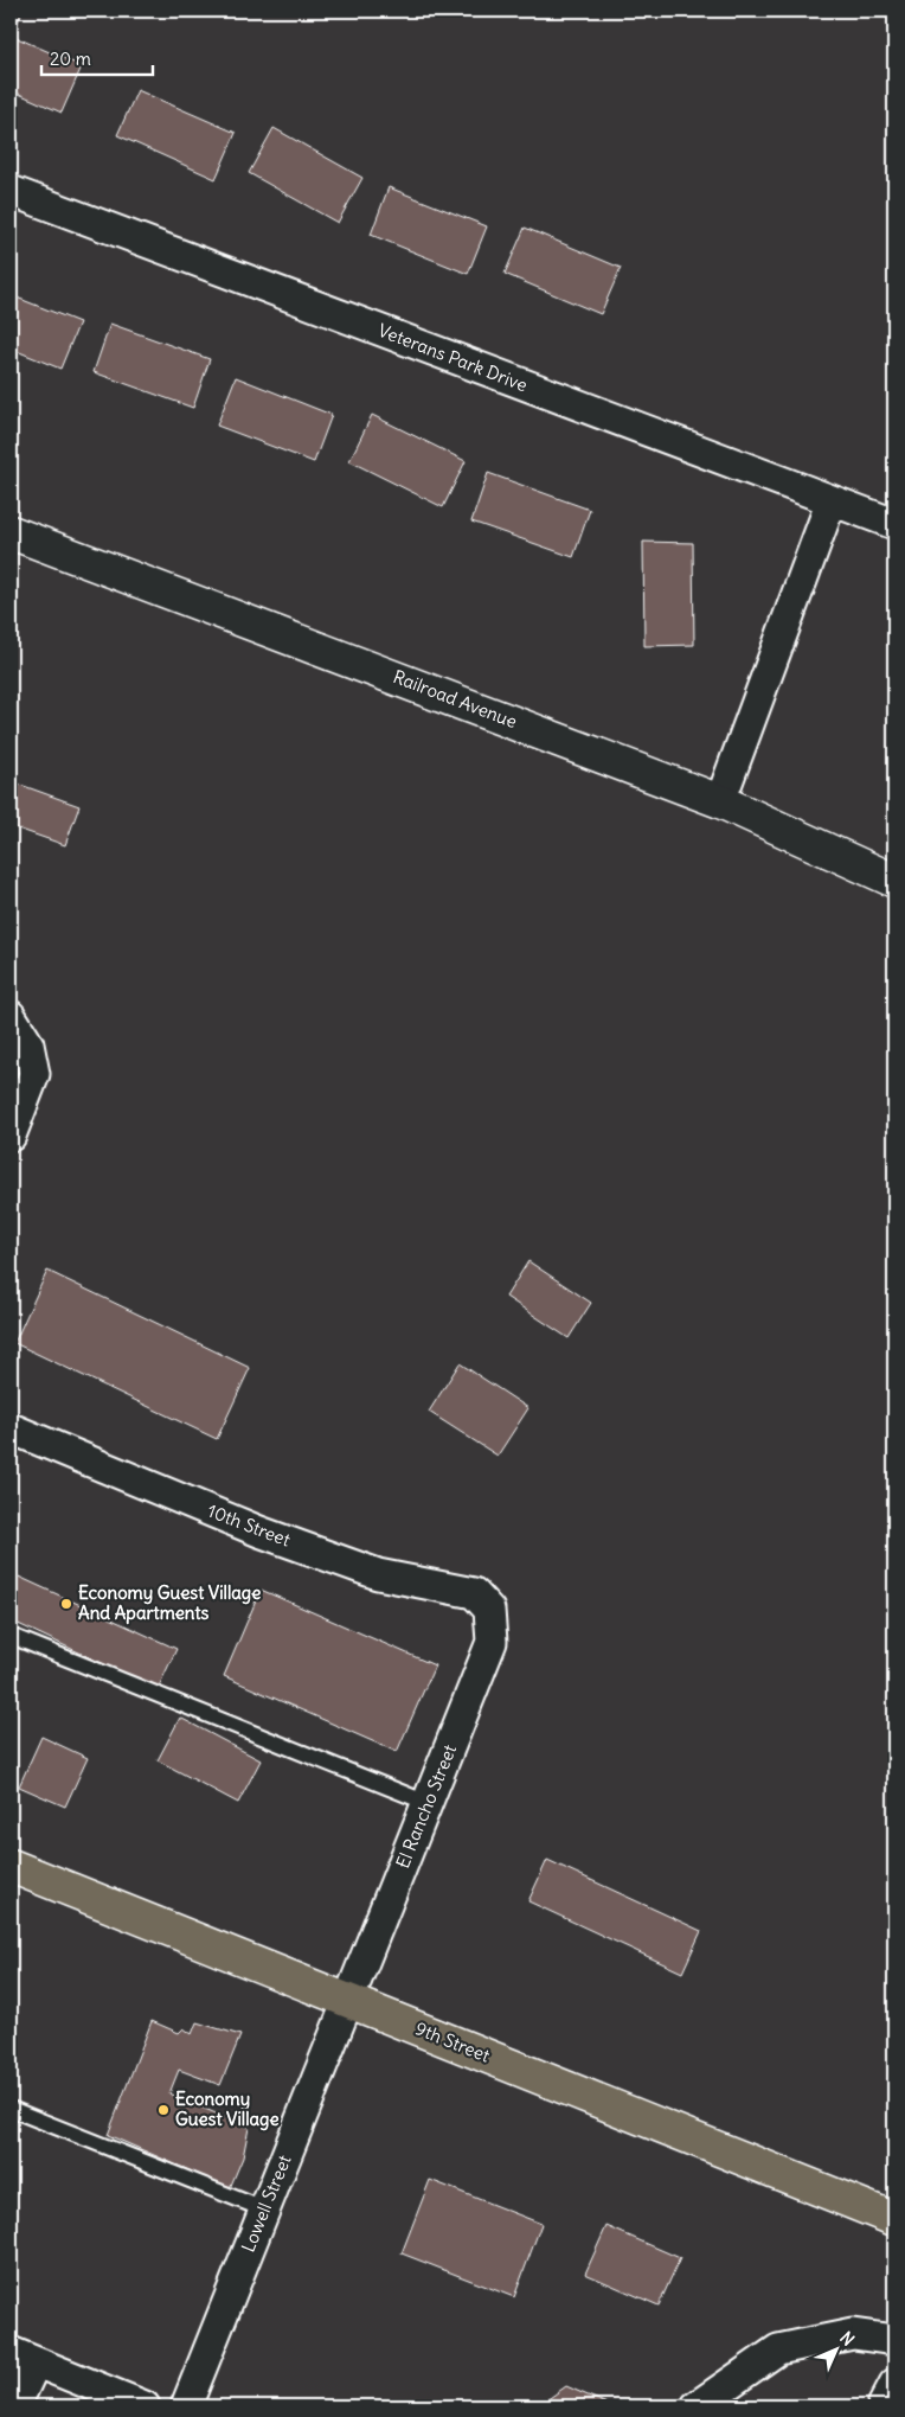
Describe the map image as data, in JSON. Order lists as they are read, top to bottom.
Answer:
{
  "streets": {
    "main road": ["9th Street"],
    "street": [
      "Veterans Park Drive",
      "Railroad Avenue",
      "10th Street",
      "El Rancho Street",
      "Lowell Street"
    ]
  },
  "crossings": [
    ["10th Street", "El Rancho Street"],
    ["El Rancho Street", "9th Street"],
    ["El Rancho Street", "Lowell Street"],
    ["9th Street", "Lowell Street"]
  ],
  "places": ["Economy Guest Village And Apartments", "Economy Guest Village"],
  "scale_bar": "20 m",
  "north": "top right"
}
